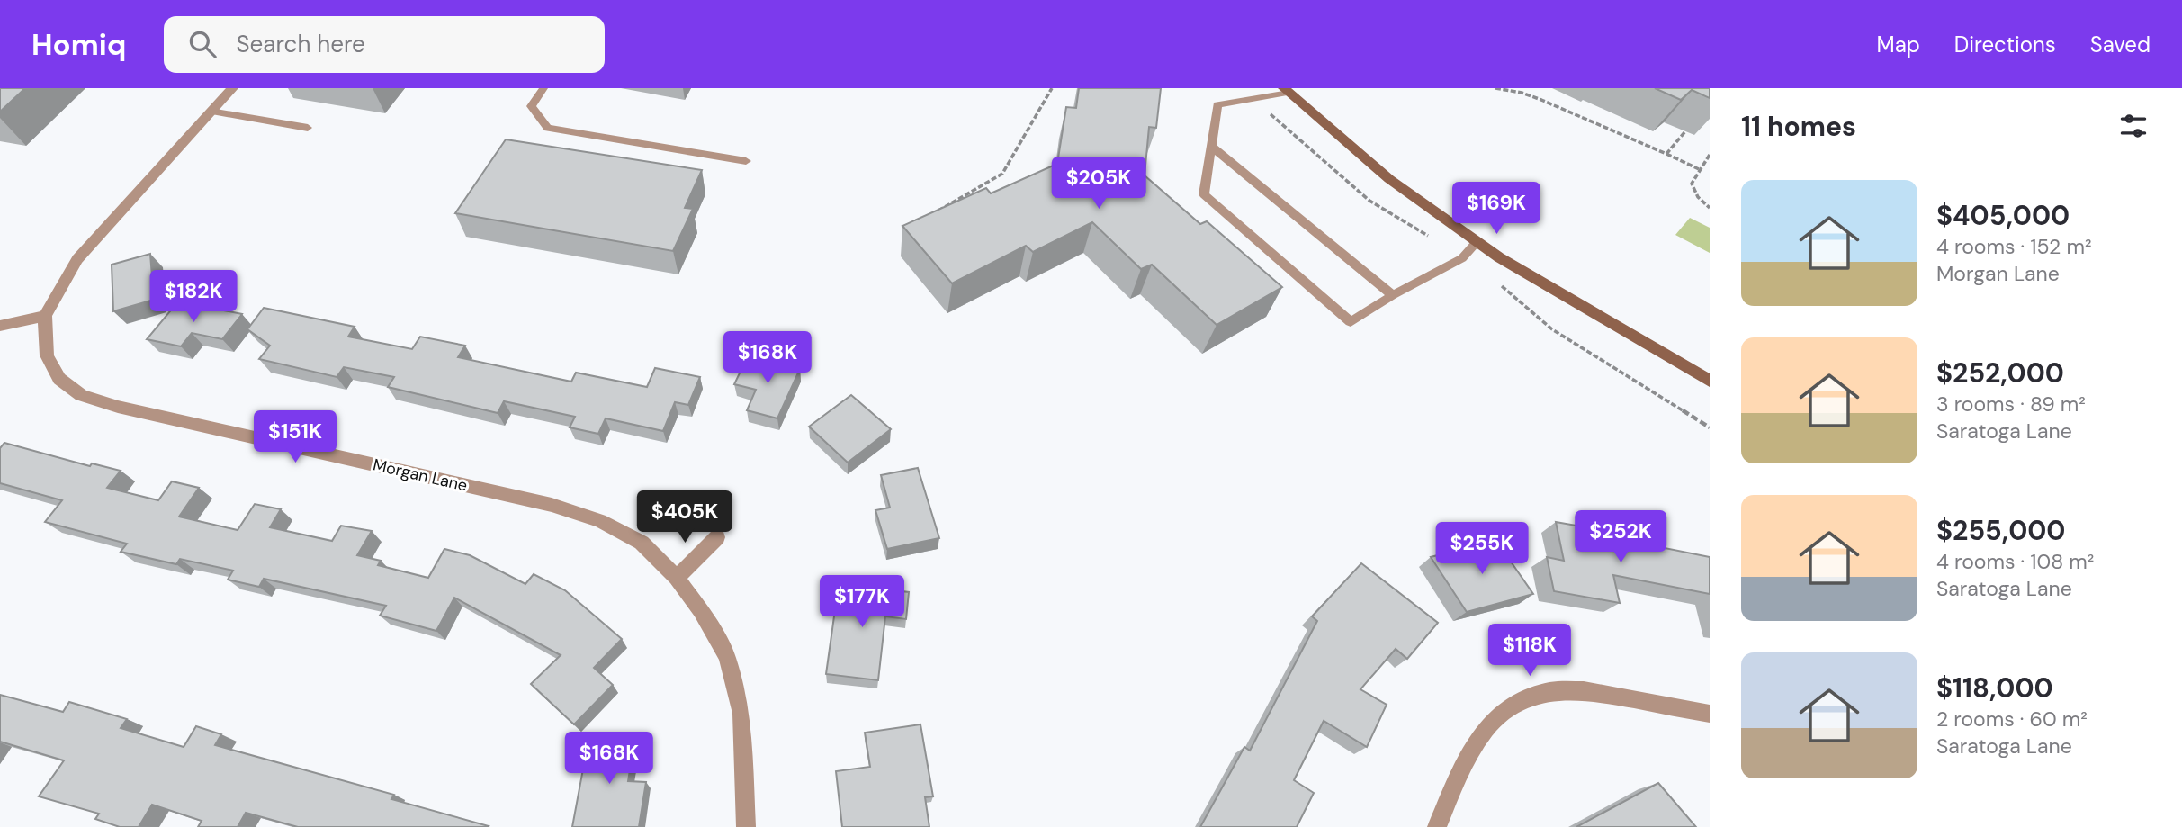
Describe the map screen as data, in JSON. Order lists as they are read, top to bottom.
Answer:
{
  "streets": {
    "street": ["Morgan Lane"]
  },
  "page": {
    "header": "Homiq",
    "search": "Search here",
    "nav": ["Map", "Directions", "Saved"],
    "heading": "11 homes",
    "price": [
      "$205K",
      "$169K",
      "$182K",
      "$168K",
      "$151K",
      "$405K",
      "$252K",
      "$255K",
      "$177K",
      "$118K",
      "$168K"
    ],
    "list": [
      {
        "name": "$405,000",
        "note": "4 rooms · 152 m² · Morgan Lane"
      },
      {
        "name": "$252,000",
        "note": "3 rooms · 89 m² · Saratoga Lane"
      },
      {
        "name": "$255,000",
        "note": "4 rooms · 108 m² · Saratoga Lane"
      },
      {
        "name": "$118,000",
        "note": "2 rooms · 60 m² · Saratoga Lane"
      }
    ]
  }
}
